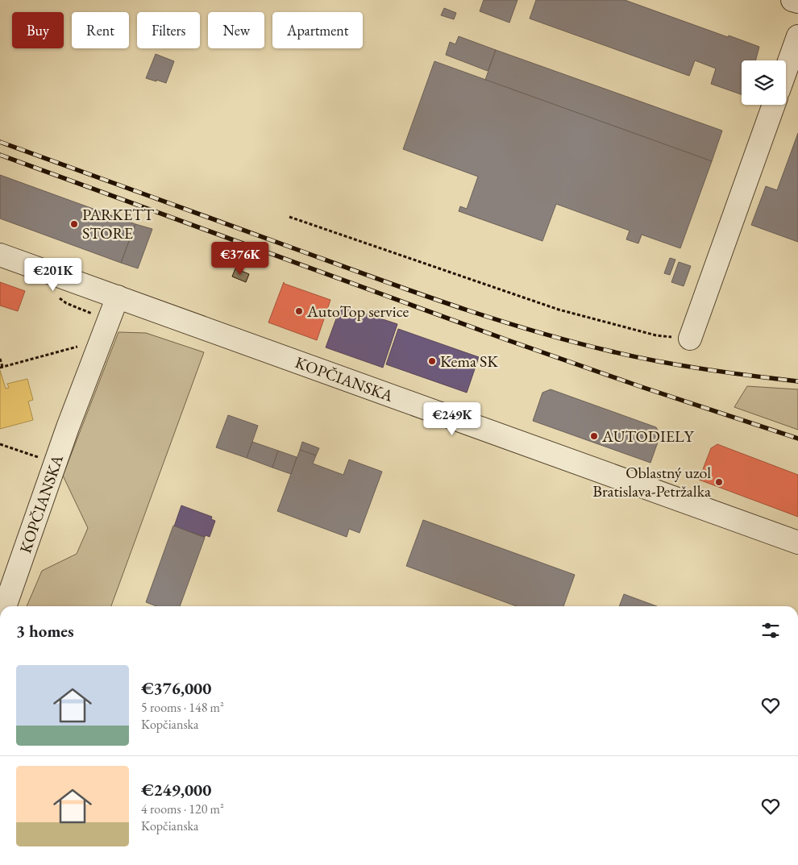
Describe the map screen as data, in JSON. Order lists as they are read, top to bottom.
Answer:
{
  "streets": {
    "street": ["KOPČIANSKA"]
  },
  "places": [
    "PARKETT STORE",
    "AutoTop service",
    "Kema SK",
    "AUTODIELY",
    "Oblastný uzol Bratislava-Petržalka"
  ],
  "page": {
    "chip": [
      "Buy",
      "Rent",
      "Filters",
      "New",
      "Apartment"
    ],
    "price": ["€376K", "€201K", "€249K"],
    "heading": "3 homes",
    "list": [
      {
        "name": "€376,000",
        "note": "5 rooms · 148 m² · Kopčianska"
      },
      {
        "name": "€249,000",
        "note": "4 rooms · 120 m² · Kopčianska"
      }
    ]
  }
}
